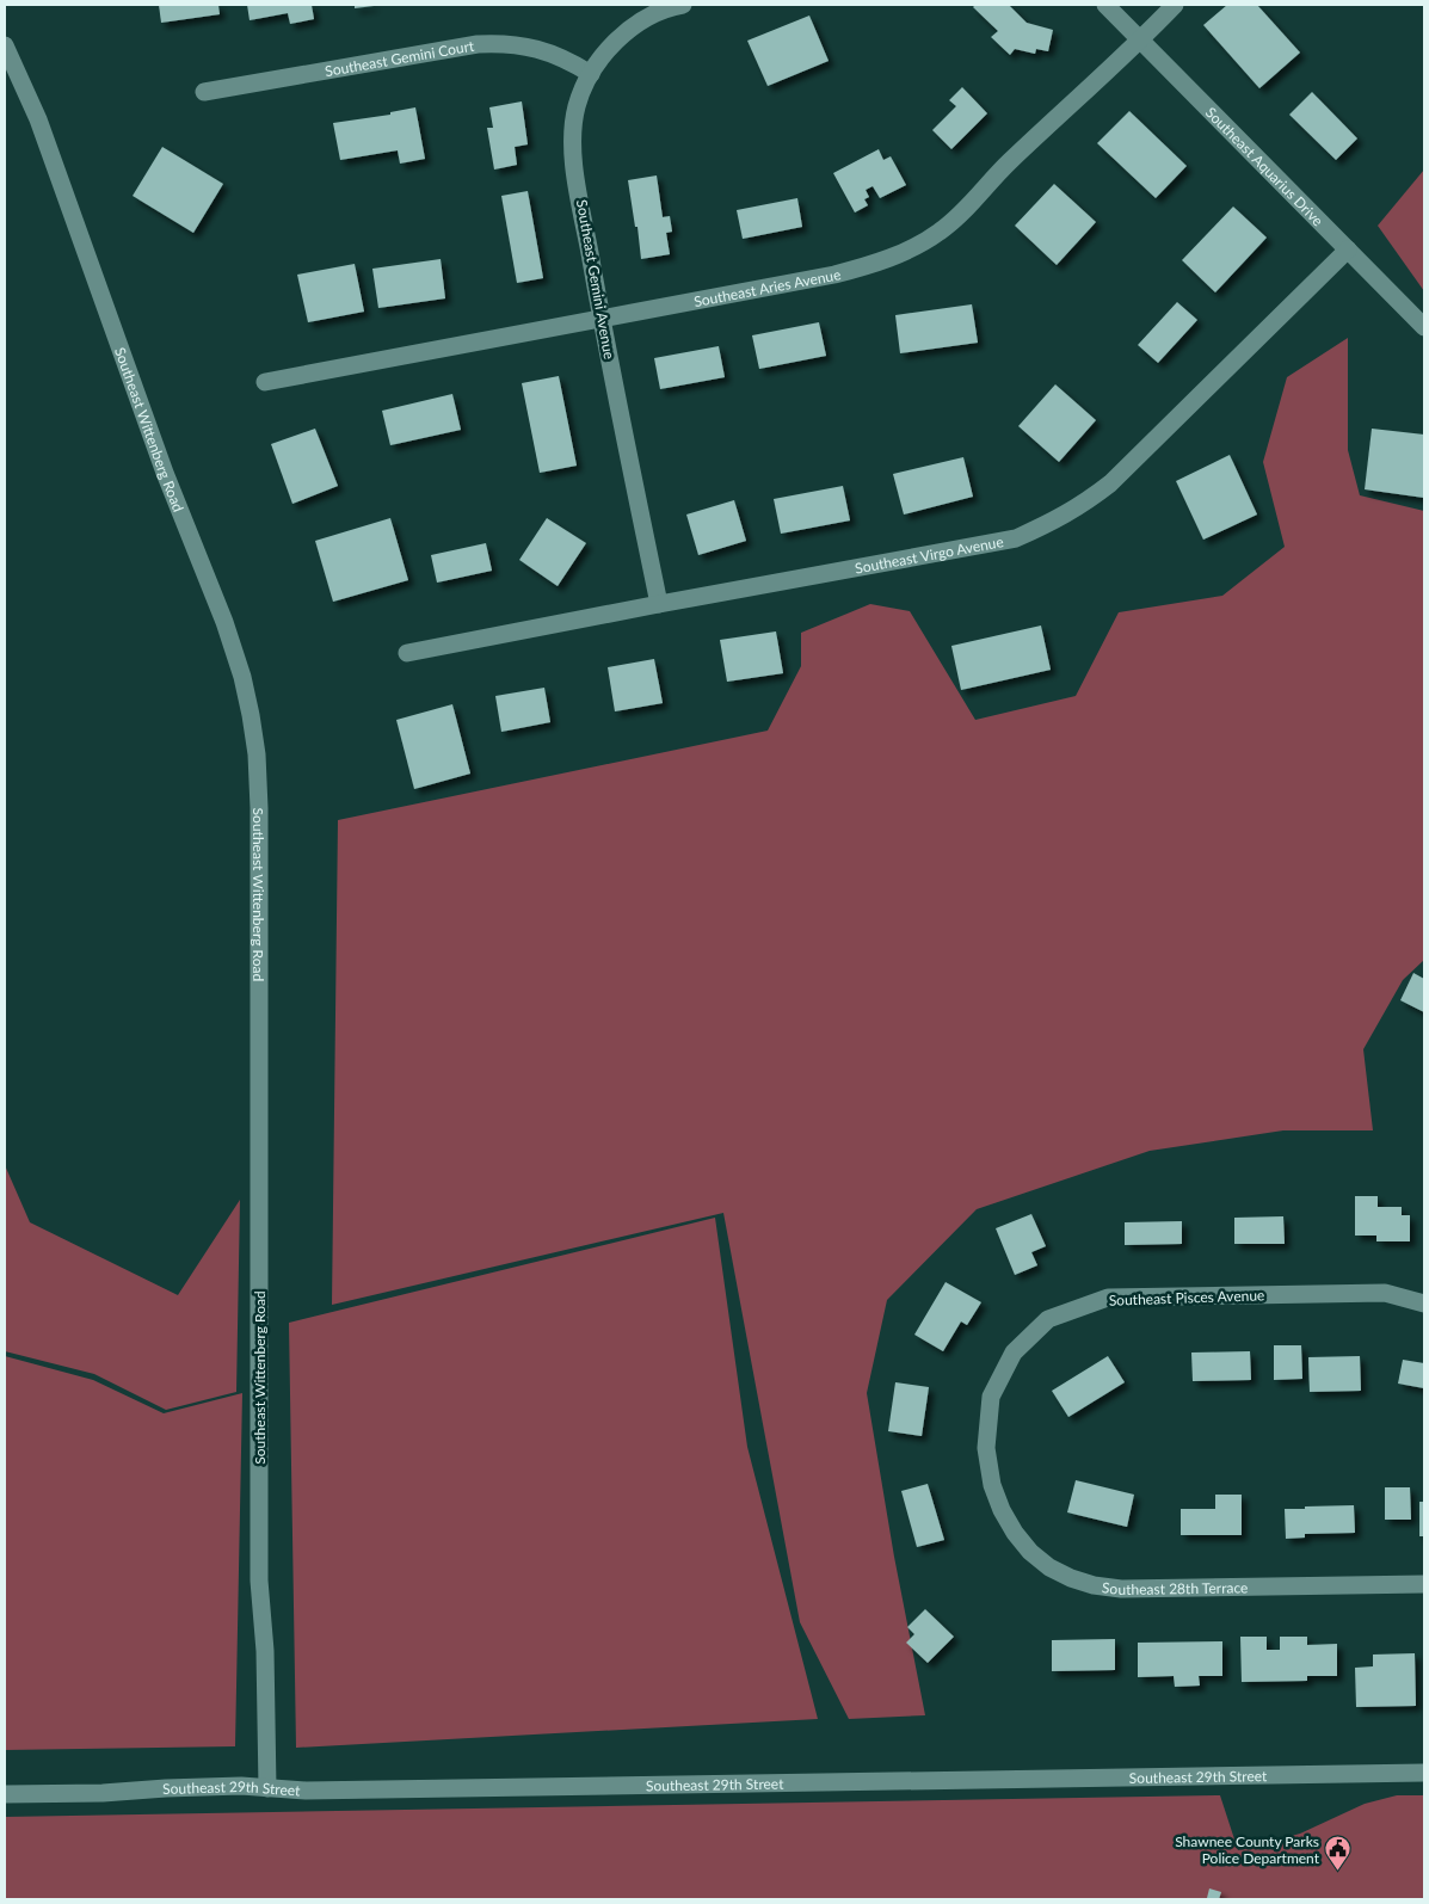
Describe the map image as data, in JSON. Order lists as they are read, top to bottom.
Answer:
{
  "streets": {
    "street": [
      "Southeast Gemini Court",
      "Southeast Aquarius Drive",
      "Southeast Gemini Avenue",
      "Southeast Aries Avenue",
      "Southeast Wittenberg Road",
      "Southeast Virgo Avenue",
      "Southeast Pisces Avenue",
      "Southeast 28th Terrace",
      "Southeast 29th Street"
    ]
  },
  "crossings": [
    ["Southeast Gemini Court", "Southeast Gemini Avenue"],
    ["Southeast Aquarius Drive", "Southeast Aries Avenue"],
    ["Southeast Aquarius Drive", "Southeast Virgo Avenue"],
    ["Southeast Gemini Avenue", "Southeast Aries Avenue"],
    ["Southeast Gemini Avenue", "Southeast Virgo Avenue"],
    ["Southeast Wittenberg Road", "Southeast 29th Street"],
    ["Southeast Pisces Avenue", "Southeast 28th Terrace"]
  ],
  "places": {
    "public building": ["Shawnee County Parks Police Department"]
  }
}
